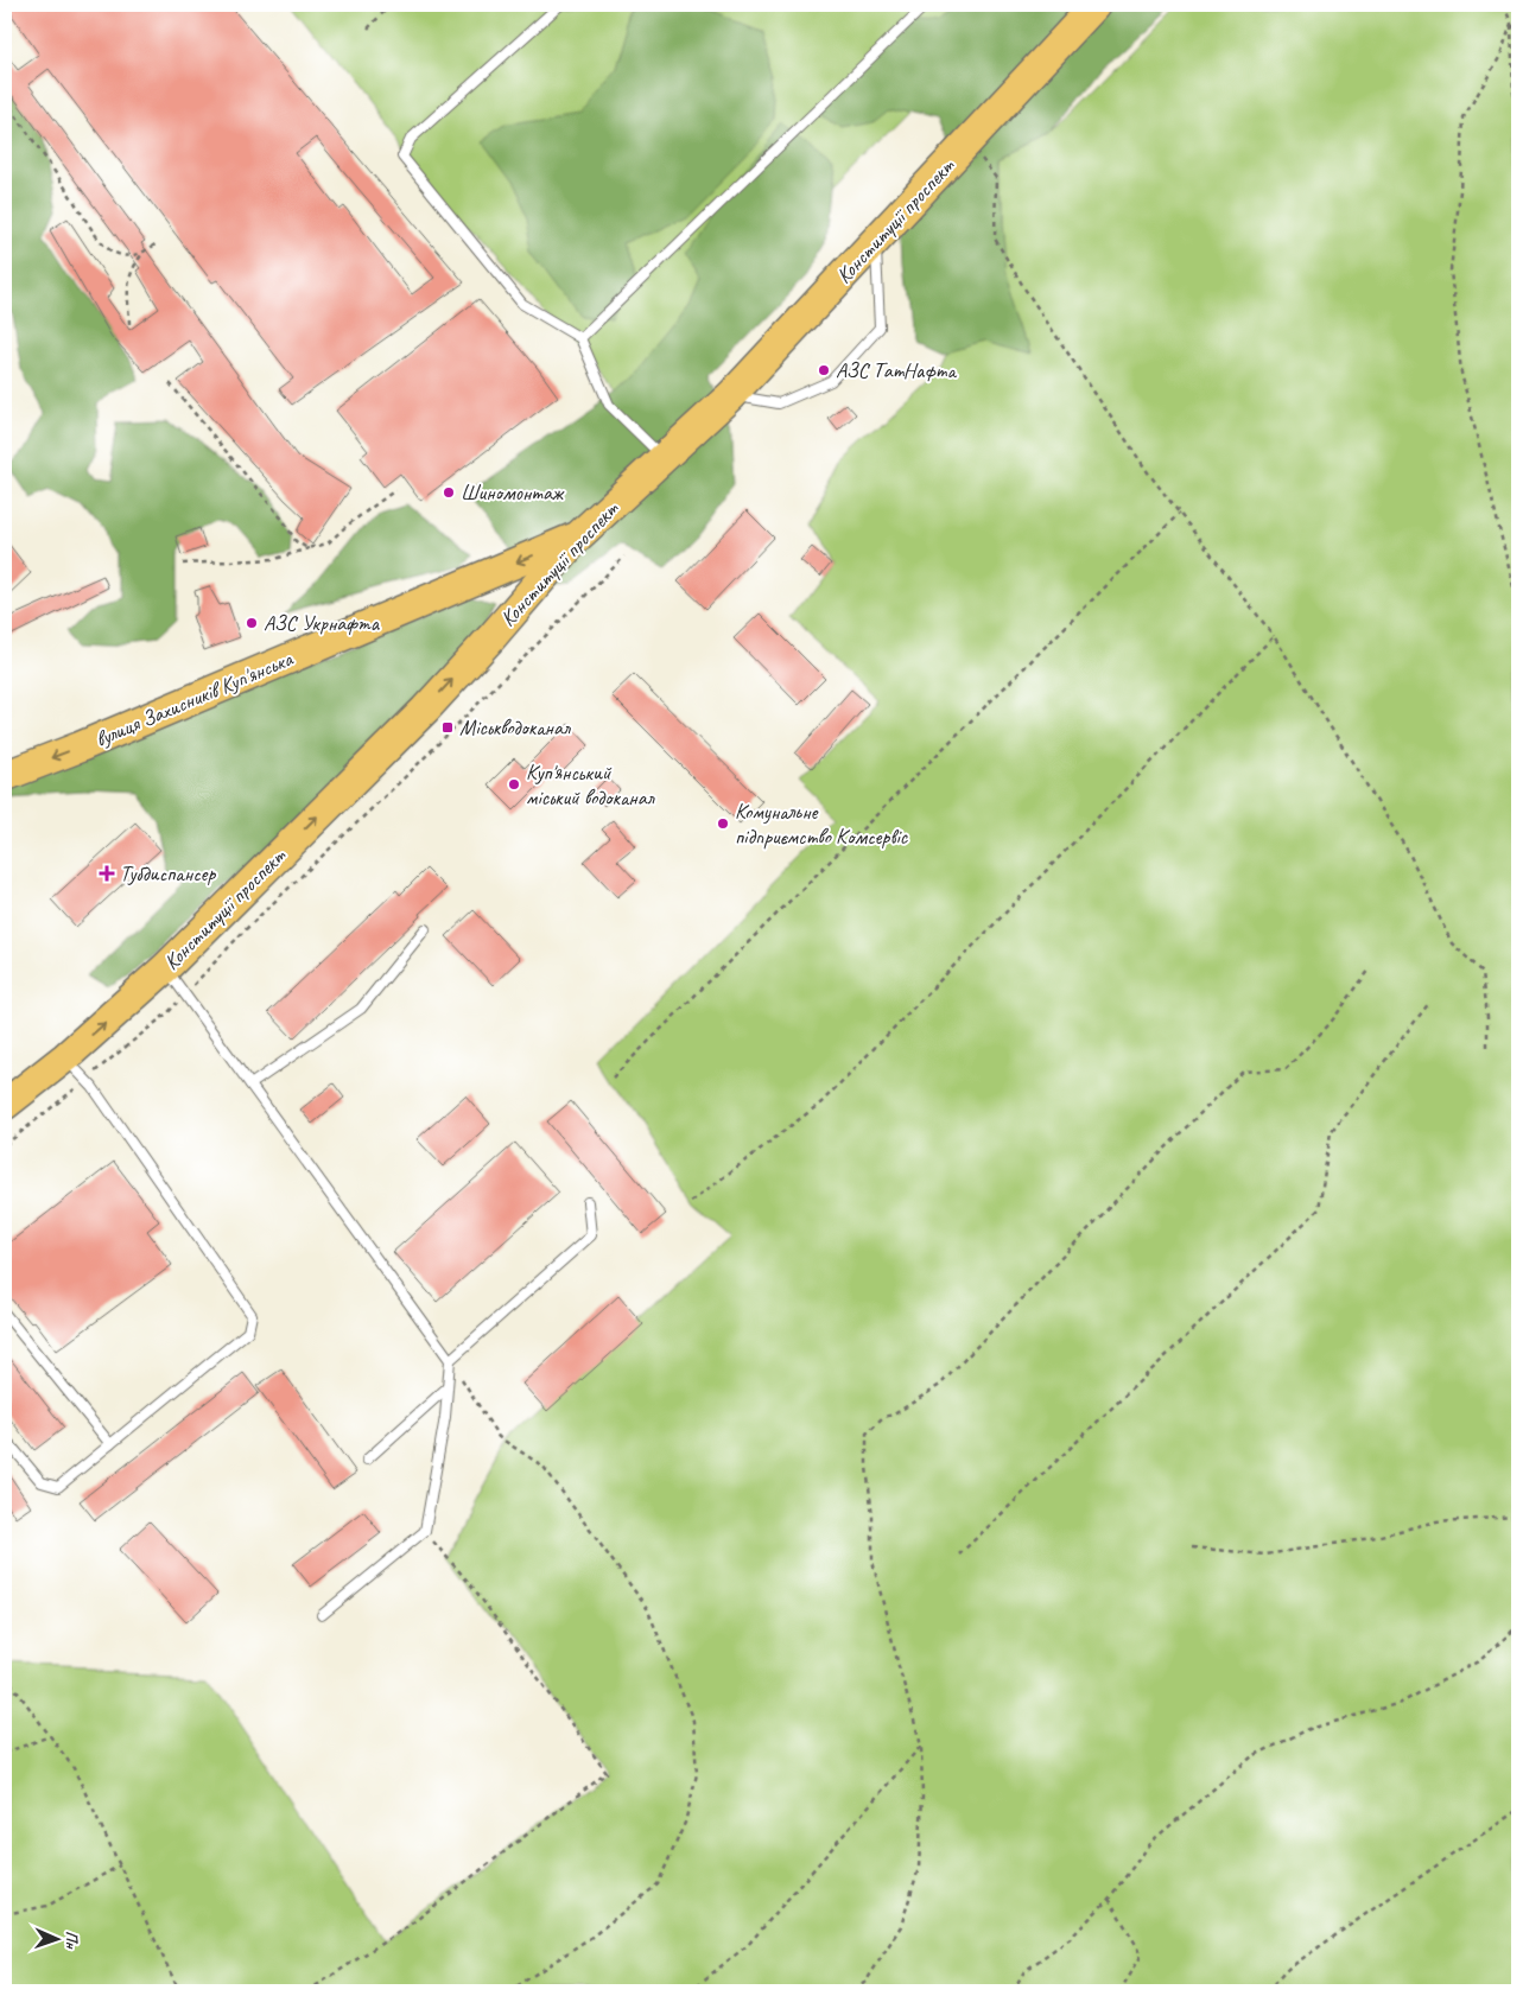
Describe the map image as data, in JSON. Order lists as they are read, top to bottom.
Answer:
{
  "streets": {
    "main road": ["Конституції проспект", "вулиця Захисників Куп'янська"]
  },
  "crossings": [
    ["Конституції проспект", "вулиця Захисників Куп'янська"]
  ],
  "one_way": ["Конституції проспект", "вулиця Захисників Куп'янська"],
  "places": {
    "other": [
      "АЗС ТатНафта",
      "Шиномонтаж",
      "АЗС Укрнафта",
      "Куп'янський міський водоканал",
      "Комунальне пiдприємство Комсервiс"
    ],
    "transit": ["Міськводоканал"],
    "health": ["Тубдиспансер"]
  },
  "north": "right"
}
